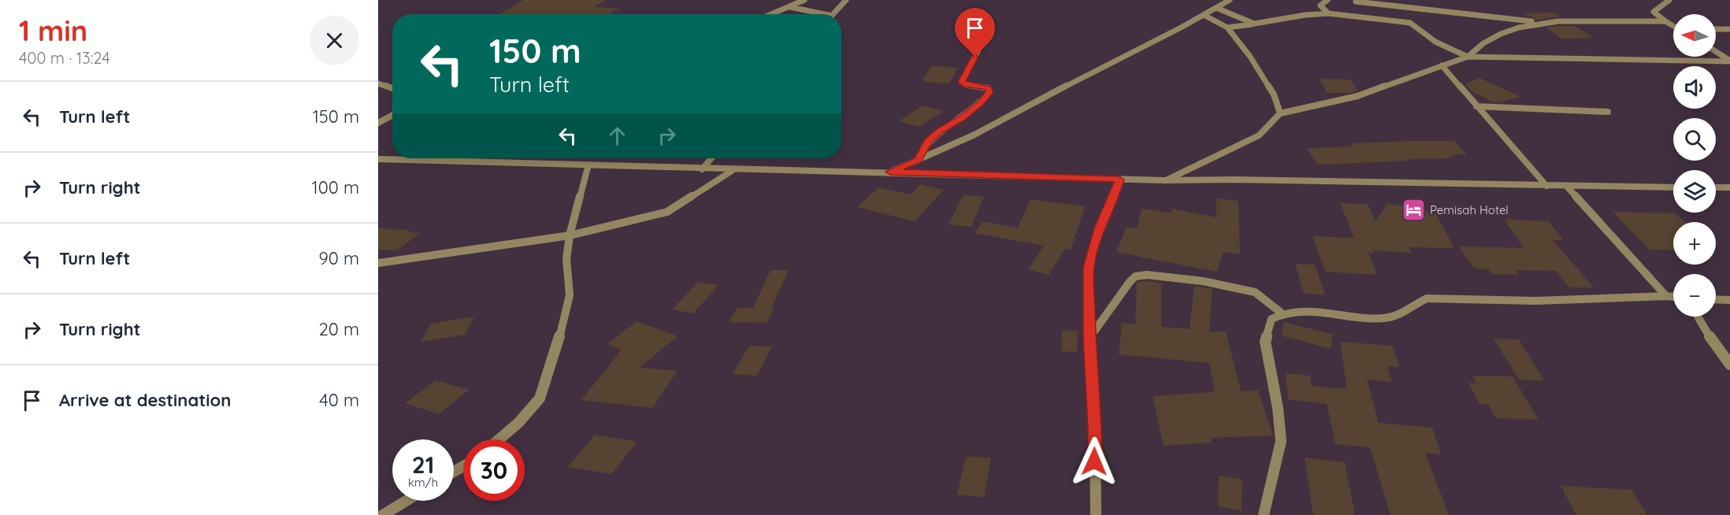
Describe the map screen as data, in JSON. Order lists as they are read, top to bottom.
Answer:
{
  "places": {
    "hotel": ["Pemisah Hotel"]
  },
  "north": "left",
  "page": {
    "heading": ["1 min", "400 m · 13:24"],
    "map_buttons": ["+", "−"],
    "turn": ["150 m", "Turn left"],
    "list": [
      {
        "name": "Turn left",
        "value": "150 m"
      },
      {
        "name": "Turn right",
        "value": "100 m"
      },
      {
        "name": "Turn left",
        "value": "90 m"
      },
      {
        "name": "Turn right",
        "value": "20 m"
      },
      {
        "name": "Arrive at destination",
        "value": "40 m"
      }
    ],
    "speed": "21 km/h",
    "limit": "30"
  }
}
